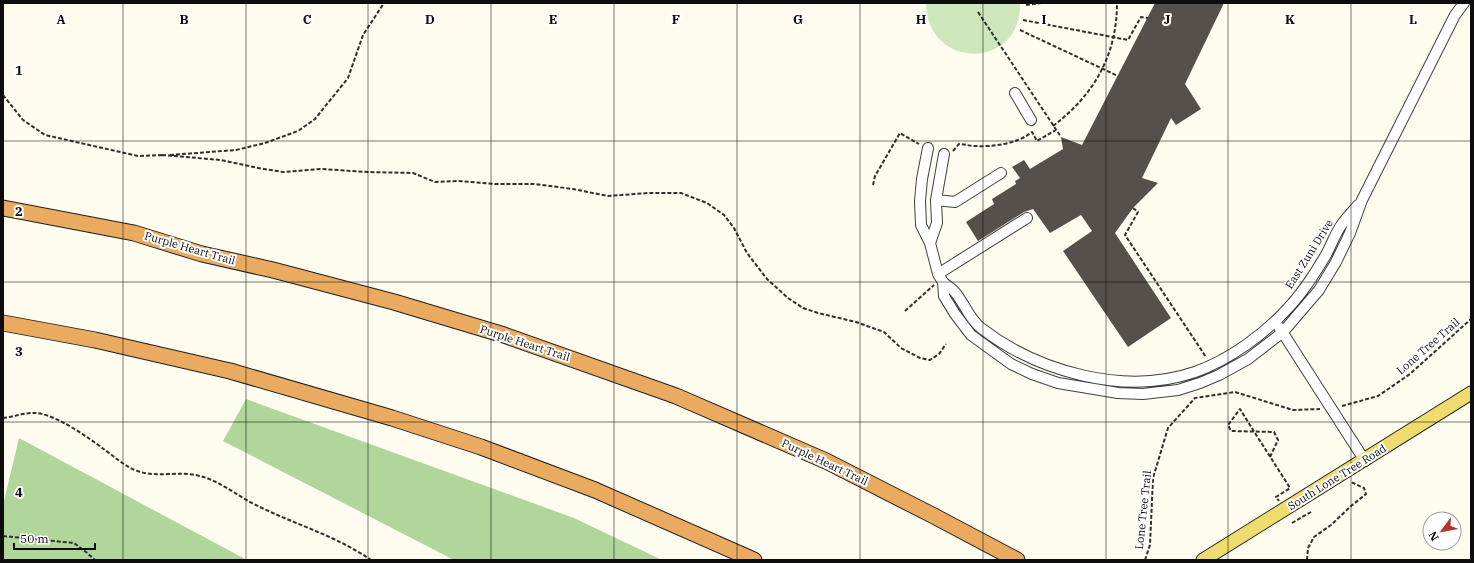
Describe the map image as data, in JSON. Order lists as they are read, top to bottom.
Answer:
{
  "streets": {
    "highway": ["Purple Heart Trail"],
    "main road": ["South Lone Tree Road"],
    "street": ["East Zuni Drive"],
    "path": ["Lone Tree Trail"]
  },
  "scale_bar": "50 m",
  "north": "bottom left",
  "grid": {
    "columns": [
      "A",
      "B",
      "C",
      "D",
      "E",
      "F",
      "G",
      "H",
      "I",
      "J",
      "K",
      "L"
    ],
    "rows": [
      "1",
      "2",
      "3",
      "4"
    ]
  }
}
